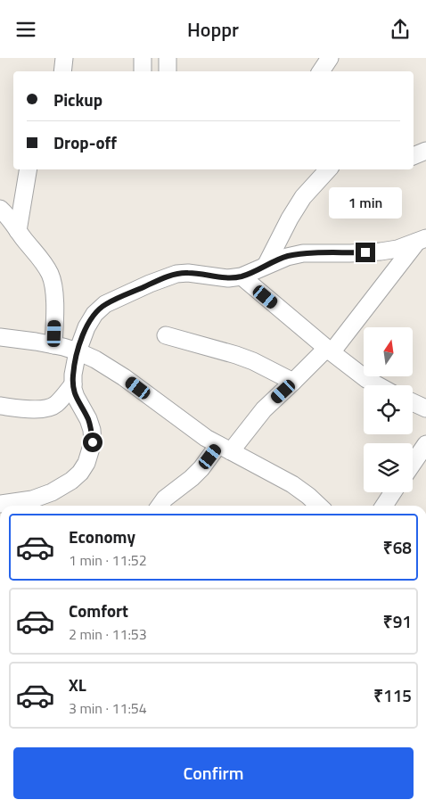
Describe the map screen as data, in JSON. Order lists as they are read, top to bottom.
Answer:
{
  "north": "top",
  "page": {
    "header": "Hoppr",
    "banner": ["Pickup", "Drop-off"],
    "bubble": "1 min",
    "list": [
      {
        "name": "Economy",
        "note": "1 min · 11:52",
        "value": "₹68"
      },
      {
        "name": "Comfort",
        "note": "2 min · 11:53",
        "value": "₹91"
      },
      {
        "name": "XL",
        "note": "3 min · 11:54",
        "value": "₹115"
      }
    ],
    "buttons": "Confirm"
  }
}
